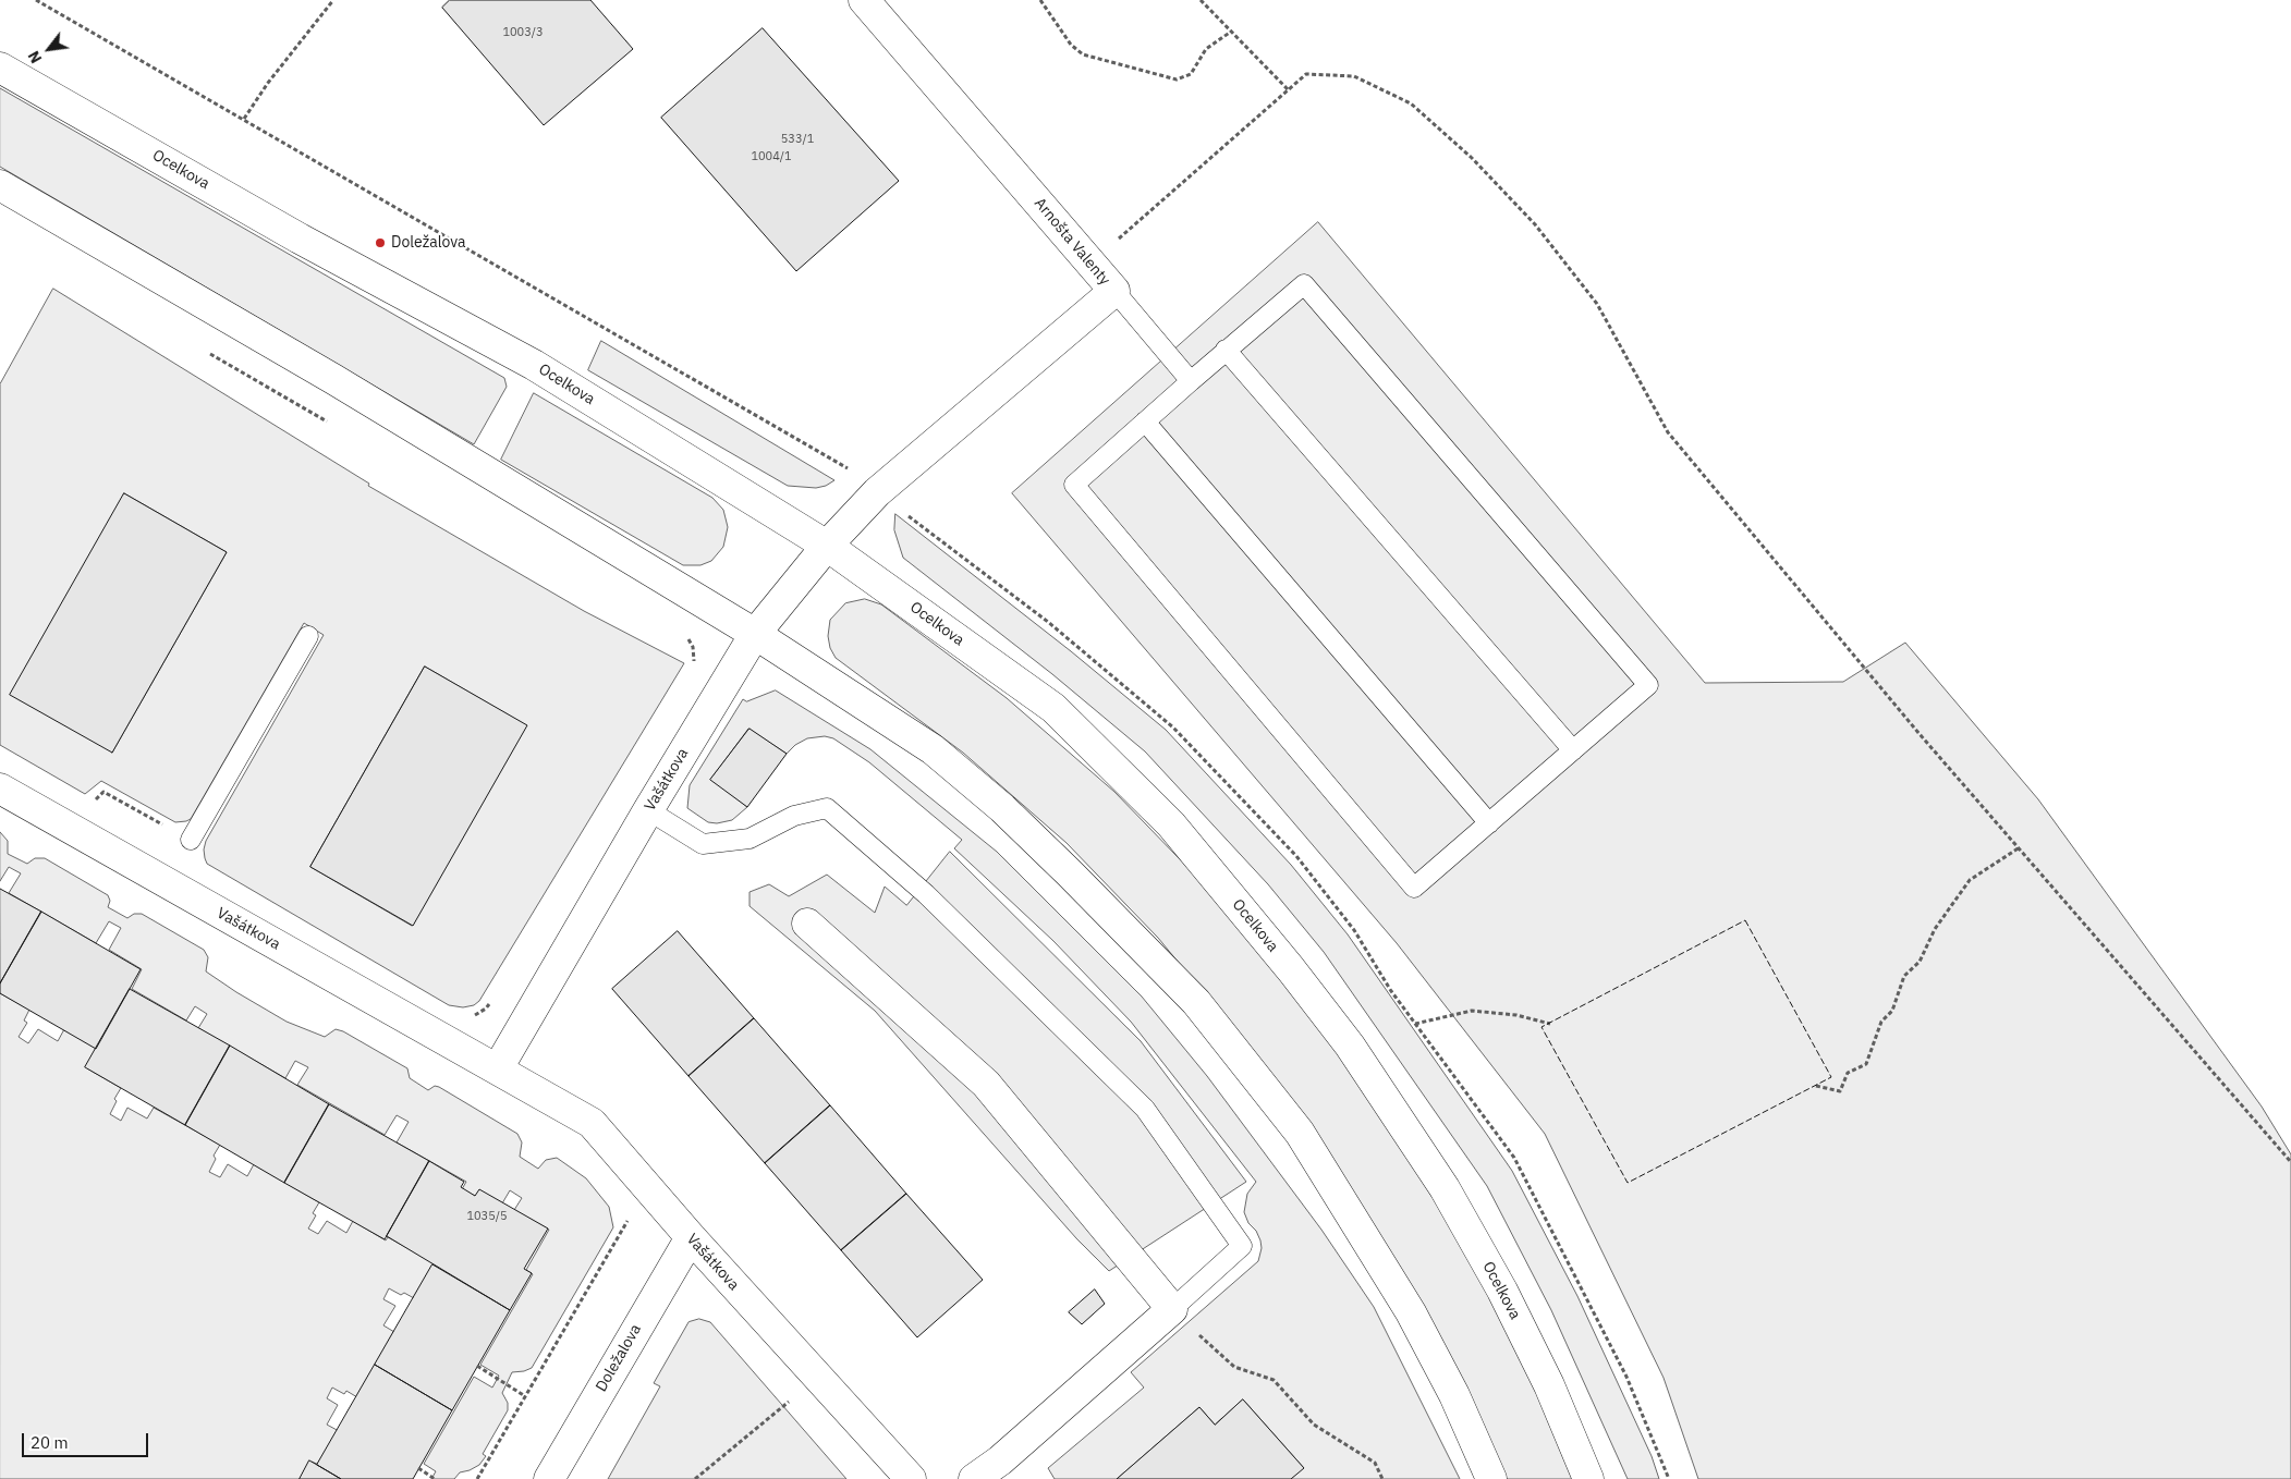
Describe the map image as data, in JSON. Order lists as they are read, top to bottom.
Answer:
{
  "streets": {
    "street": [
      "Ocelkova",
      "Arnošta Valenty",
      "Vašátkova",
      "Doležalova"
    ]
  },
  "crossings": [
    ["Ocelkova", "Arnošta Valenty"],
    ["Ocelkova", "Vašátkova"],
    ["Arnošta Valenty", "Vašátkova"],
    ["Vašátkova", "Doležalova"]
  ],
  "places": ["Doležalova"],
  "house_numbers": [
    "1003/3",
    "533/1",
    "1004/1",
    "1035/5"
  ],
  "scale_bar": "20 m",
  "north": "bottom left"
}
